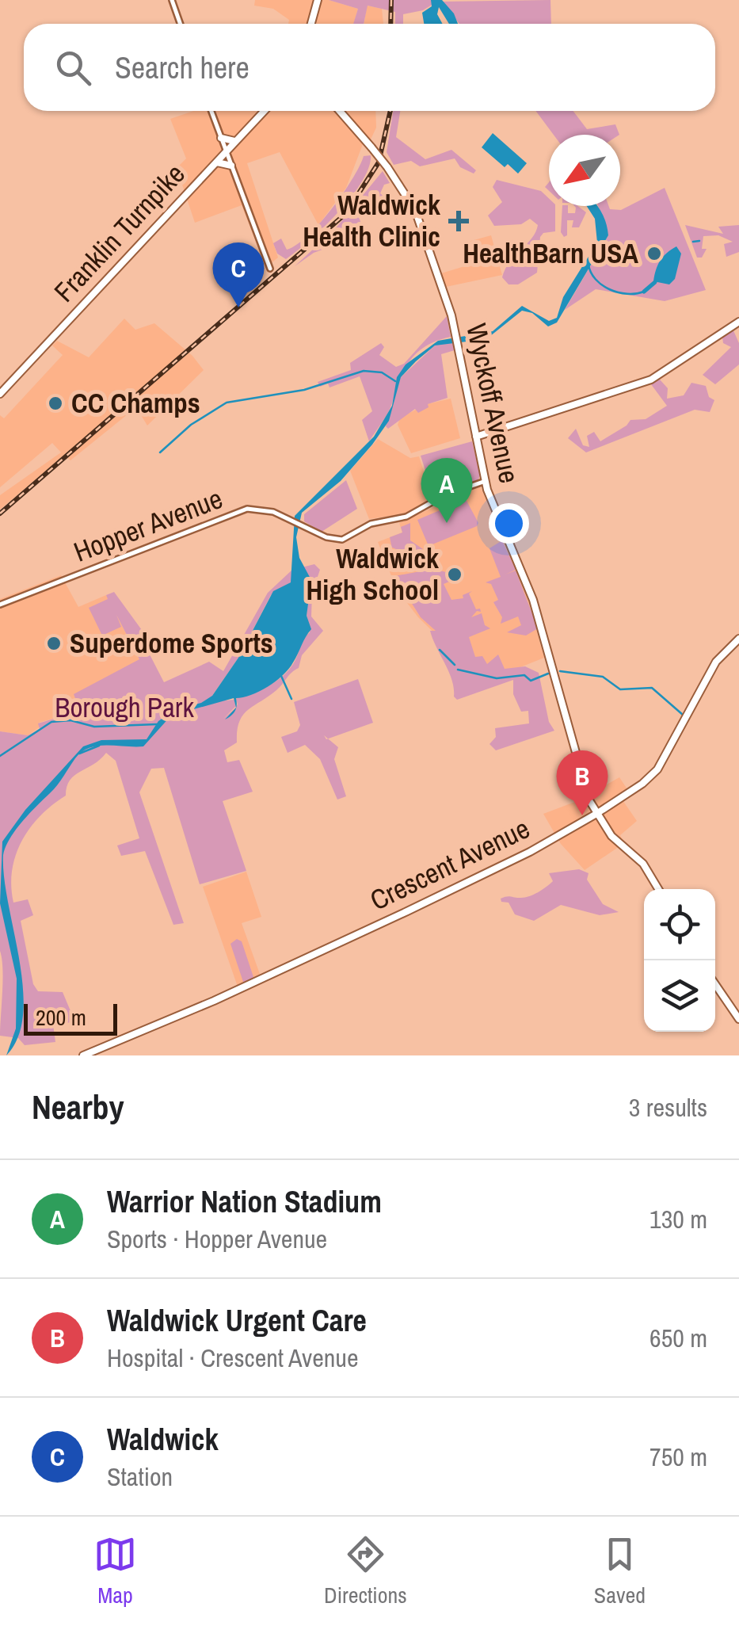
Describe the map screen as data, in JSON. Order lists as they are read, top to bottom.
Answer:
{
  "streets": {
    "main road": ["Franklin Turnpike", "Wyckoff Avenue", "Crescent Avenue"],
    "street": ["Hopper Avenue"]
  },
  "crossings": [
    ["Wyckoff Avenue", "Hopper Avenue"],
    ["Wyckoff Avenue", "Crescent Avenue"]
  ],
  "parks": ["Borough Park"],
  "places": {
    "health": ["Waldwick Health Clinic"],
    "other": [
      "HealthBarn USA",
      "CC Champs",
      "Waldwick High School",
      "Superdome Sports"
    ]
  },
  "scale_bar": "200 m",
  "north": "bottom left",
  "page": {
    "search": "Search here",
    "pins": ["C", "A", "B"],
    "scale": "200 m",
    "heading": ["Nearby", "3 results"],
    "list": [
      {
        "mark": "A",
        "name": "Warrior Nation Stadium",
        "note": "Sports · Hopper Avenue",
        "value": "130 m"
      },
      {
        "mark": "B",
        "name": "Waldwick Urgent Care",
        "note": "Hospital · Crescent Avenue",
        "value": "650 m"
      },
      {
        "mark": "C",
        "name": "Waldwick",
        "note": "Station",
        "value": "750 m"
      }
    ],
    "nav": ["Map", "Directions", "Saved"]
  }
}
